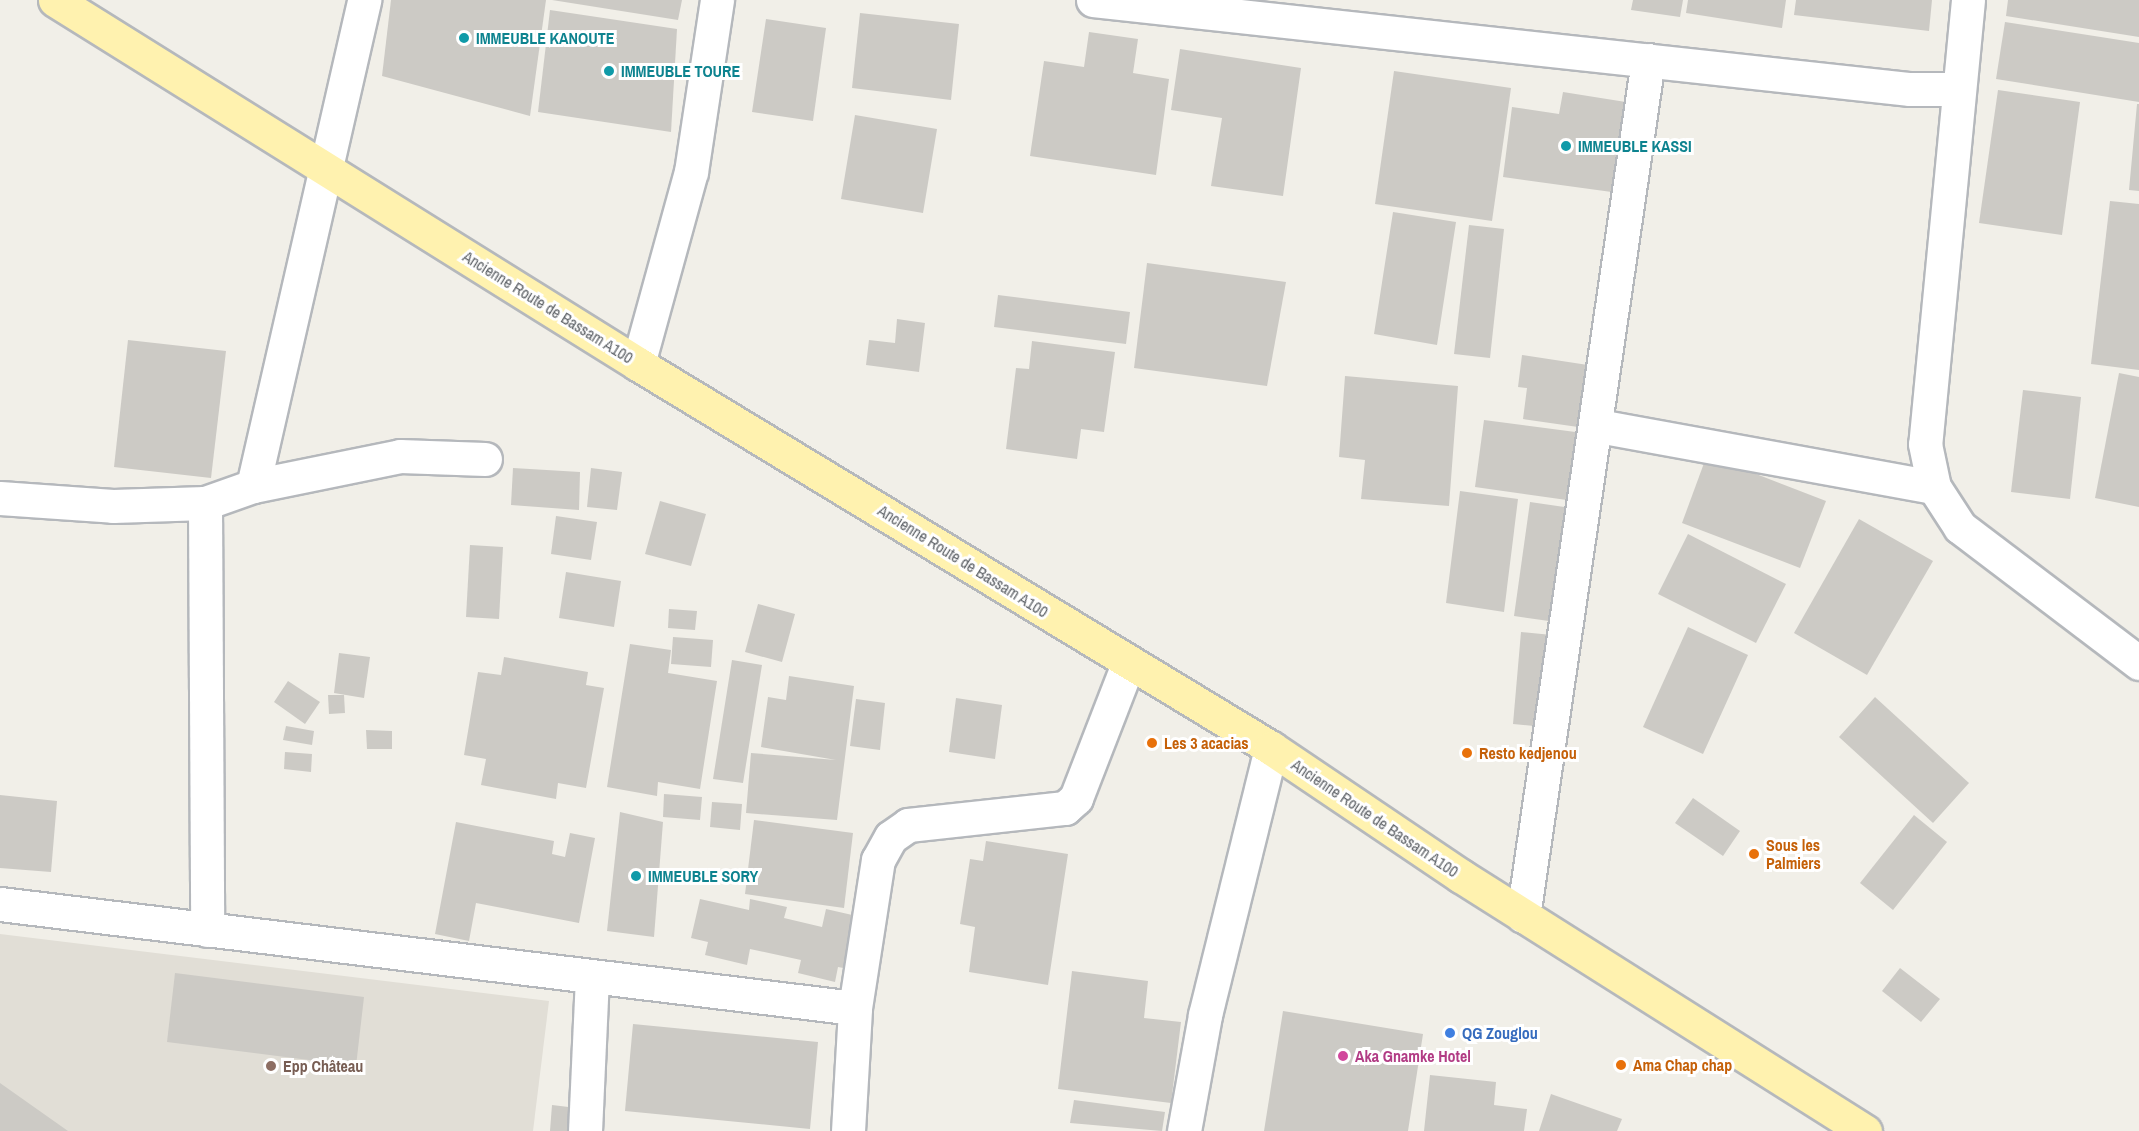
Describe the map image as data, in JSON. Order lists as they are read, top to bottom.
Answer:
{
  "streets": {
    "main road": ["Ancienne Route de Bassam A100"]
  },
  "places": [
    "IMMEUBLE KANOUTE",
    "IMMEUBLE TOURE",
    "IMMEUBLE KASSI",
    "Les 3 acacias",
    "Resto kedjenou",
    "Sous les Palmiers",
    "IMMEUBLE SORY",
    "QG Zouglou",
    "Aka Gnamke Hotel",
    "Ama Chap chap",
    "Epp Château"
  ]
}
